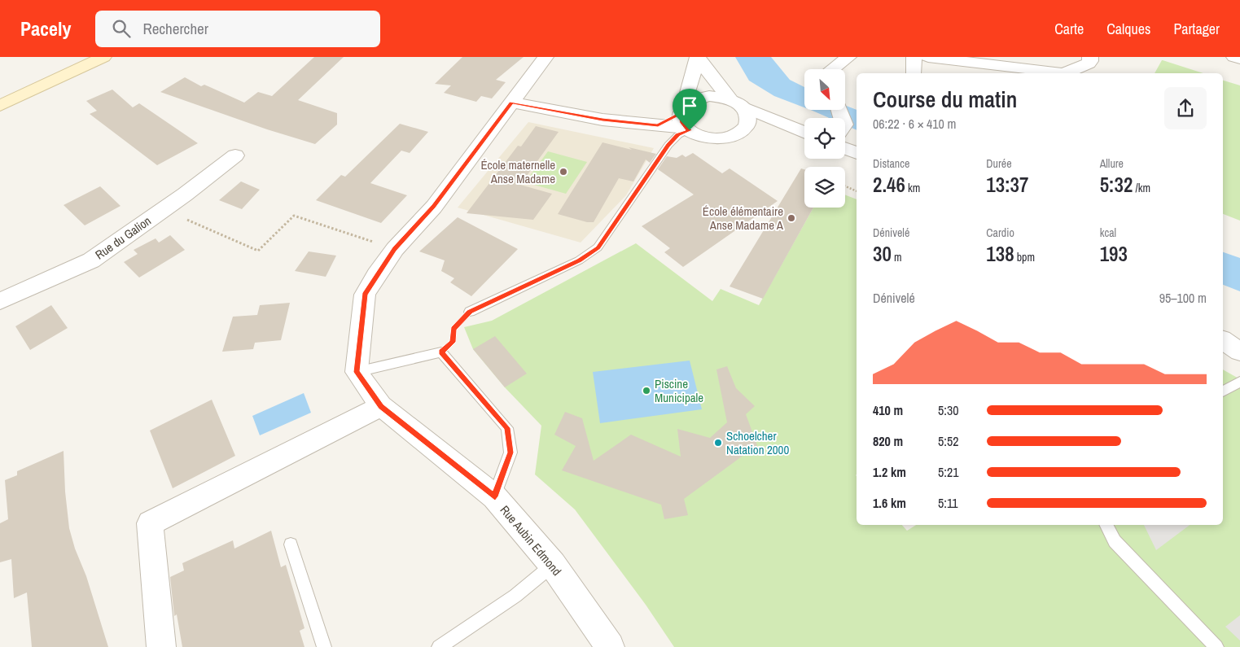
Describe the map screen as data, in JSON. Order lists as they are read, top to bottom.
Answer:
{
  "streets": {
    "street": ["Rue du Galion", "Rue Aubin Edmond"]
  },
  "places": [
    "École maternelle Anse Madame",
    "École élémentaire Anse Madame A",
    "Piscine Municipale",
    "Schoelcher Natation 2000"
  ],
  "north": "bottom right",
  "page": {
    "header": "Pacely",
    "search": "Rechercher",
    "nav": ["Carte", "Calques", "Partager"],
    "heading": ["Course du matin", "06:22 · 6 × 410 m"],
    "stats": [
      ["Distance", "2.46 km"],
      ["Durée", "13:37"],
      ["Allure", "5:32 /km"],
      ["Dénivelé", "30 m"],
      ["Cardio", "138 bpm"],
      ["kcal", "193"]
    ],
    "chart": ["Dénivelé", "95–100 m"],
    "list": [
      {
        "name": "410 m",
        "note": "5:30"
      },
      {
        "name": "820 m",
        "note": "5:52"
      },
      {
        "name": "1.2 km",
        "note": "5:21"
      },
      {
        "name": "1.6 km",
        "note": "5:11"
      }
    ]
  }
}
